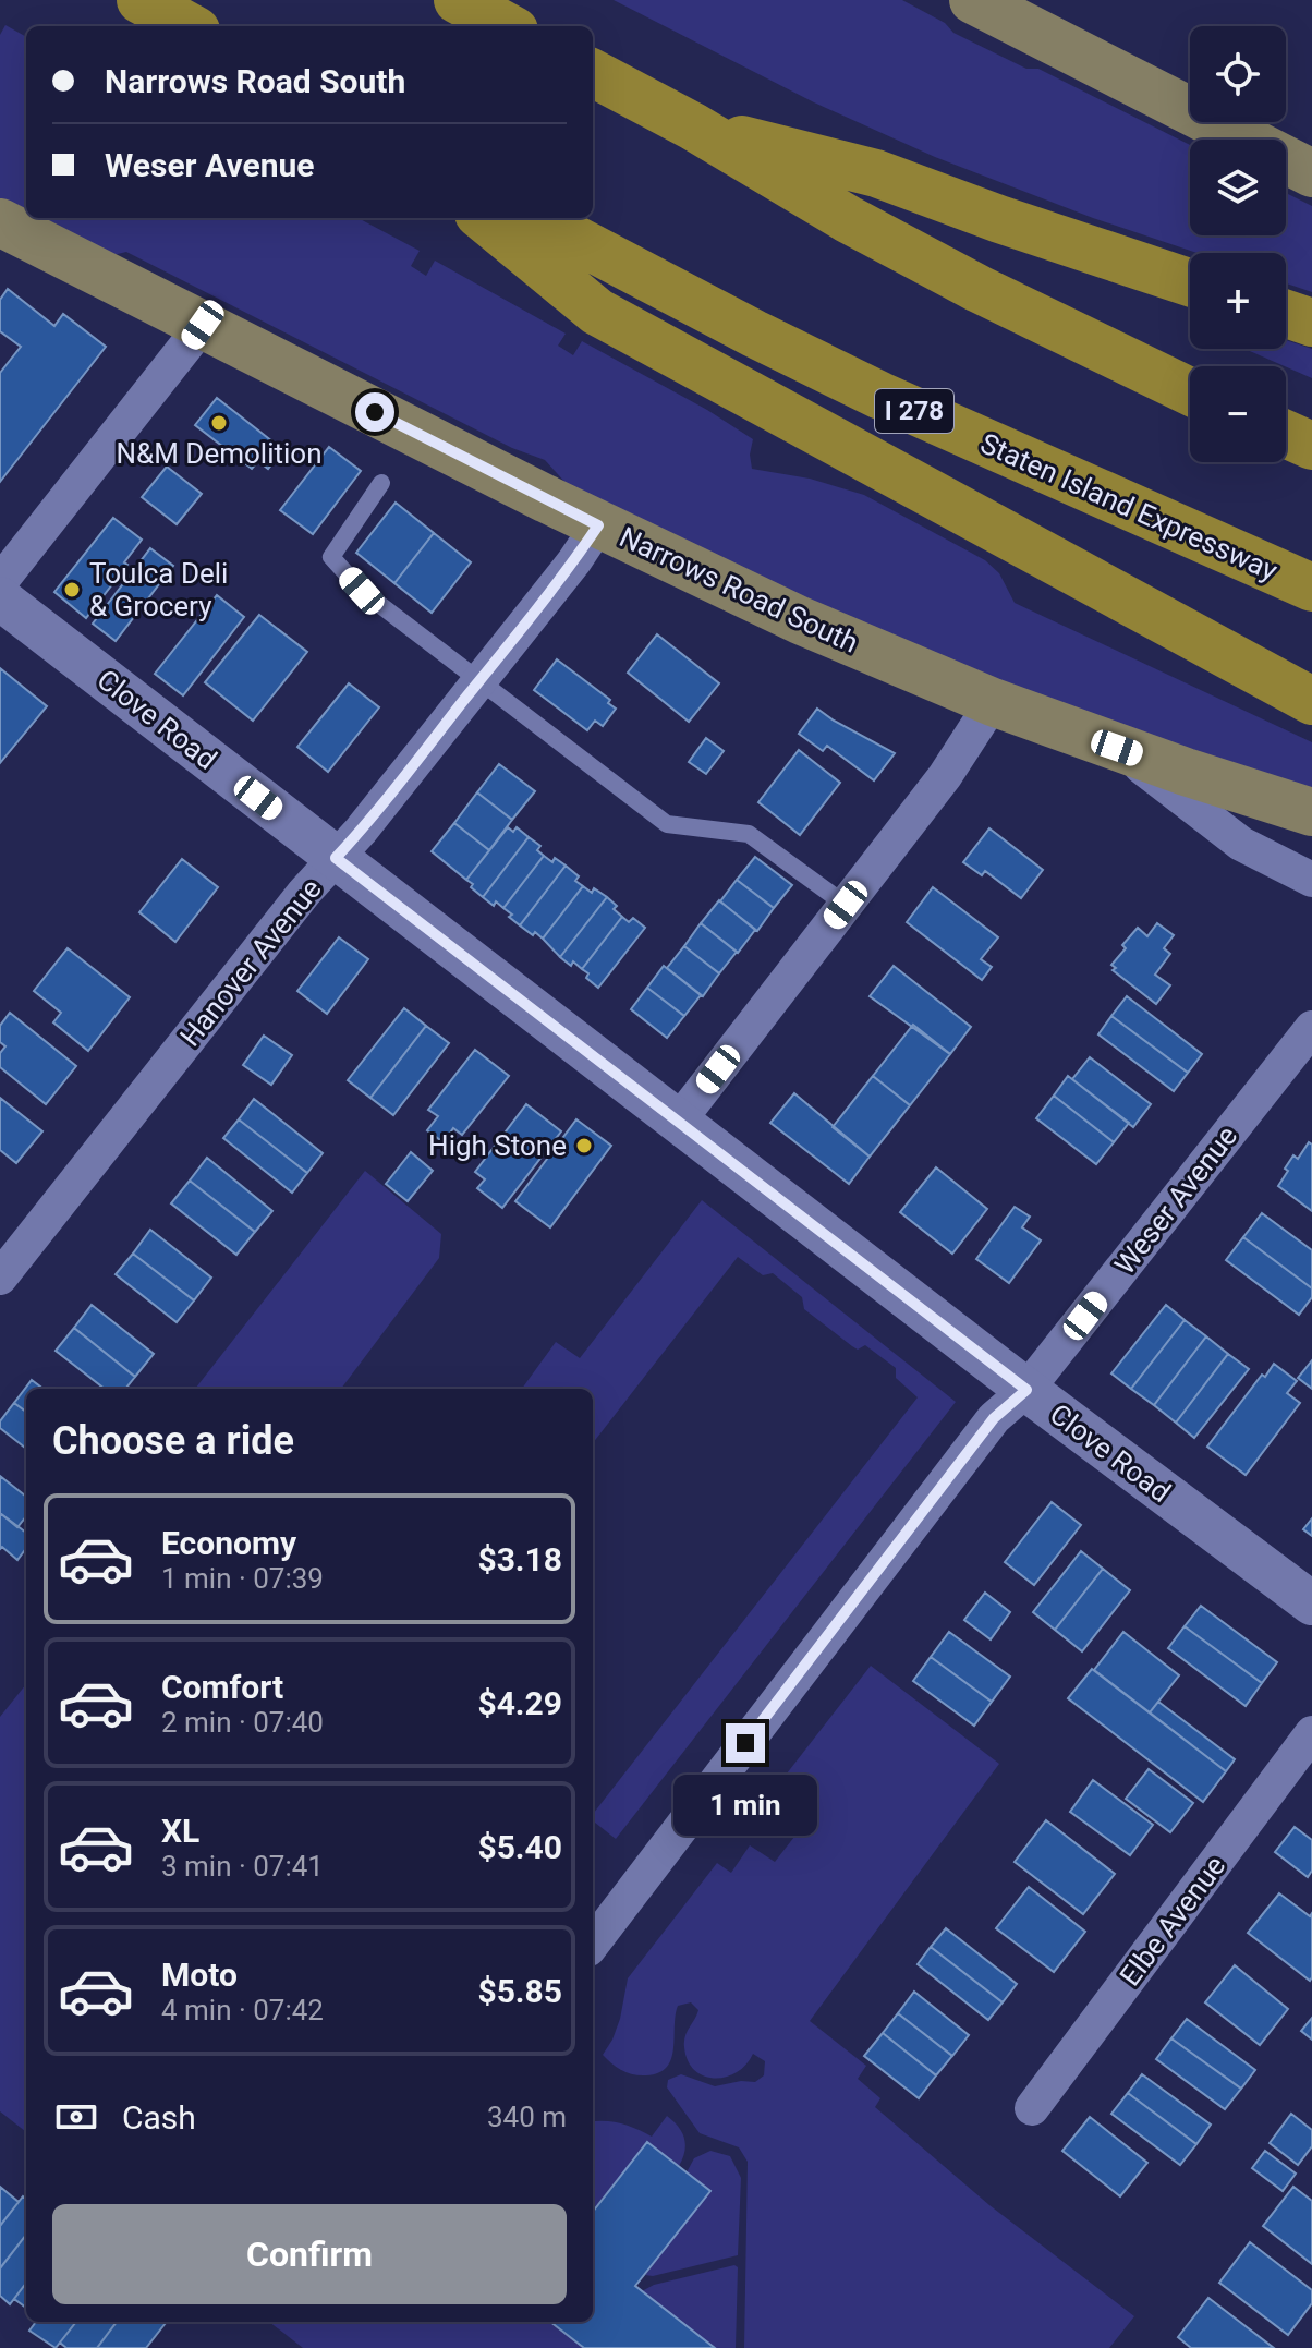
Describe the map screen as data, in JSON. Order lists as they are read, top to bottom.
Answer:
{
  "streets": {
    "highway": ["I 278", "Staten Island Expressway"],
    "main road": ["Narrows Road South"],
    "street": [
      "Clove Road",
      "Hanover Avenue",
      "Weser Avenue",
      "Elbe Avenue"
    ]
  },
  "crossings": [
    ["Narrows Road South", "Hanover Avenue"],
    ["Clove Road", "Hanover Avenue"],
    ["Clove Road", "Weser Avenue"]
  ],
  "places": ["N&M Demolition", "Toulca Deli & Grocery", "High Stone"],
  "page": {
    "map_buttons": ["+", "−"],
    "banner": ["Narrows Road South", "Weser Avenue"],
    "heading": "Choose a ride",
    "list": [
      {
        "name": "Economy",
        "note": "1 min · 07:39",
        "value": "$3.18"
      },
      {
        "name": "Comfort",
        "note": "2 min · 07:40",
        "value": "$4.29"
      },
      {
        "name": "XL",
        "note": "3 min · 07:41",
        "value": "$5.40"
      },
      {
        "name": "Moto",
        "note": "4 min · 07:42",
        "value": "$5.85"
      }
    ],
    "bubble": "1 min",
    "pay": ["Cash", "340 m"],
    "buttons": "Confirm"
  }
}
